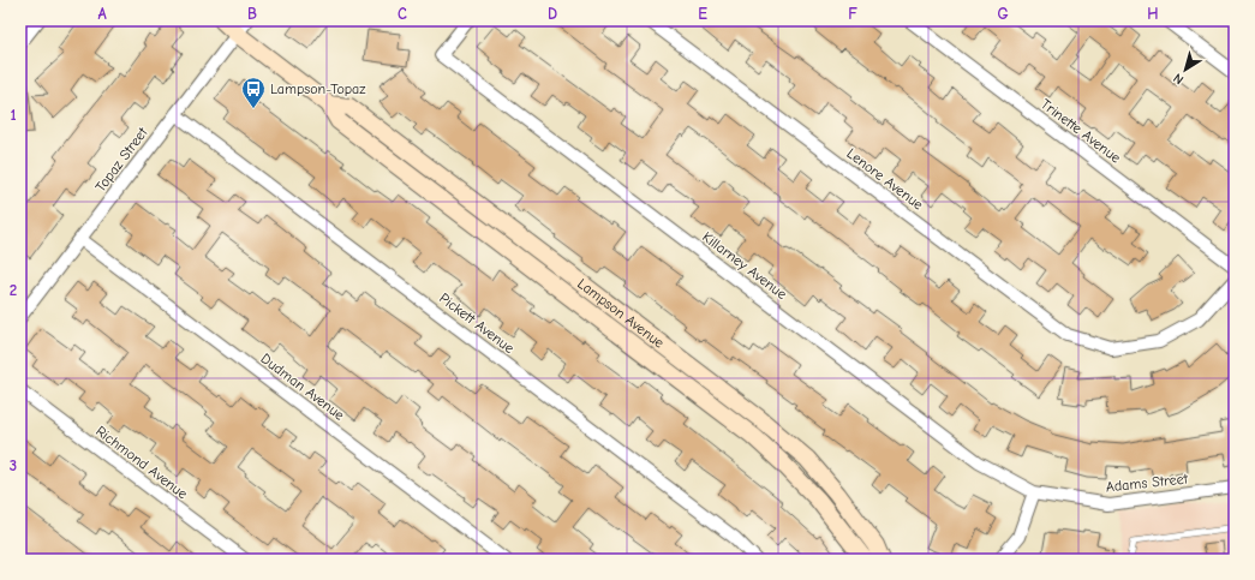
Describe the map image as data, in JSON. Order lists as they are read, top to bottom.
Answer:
{
  "streets": {
    "main road": ["Lampson Avenue"],
    "street": [
      "Trinette Avenue",
      "Topaz Street",
      "Lenore Avenue",
      "Killarney Avenue",
      "Pickett Avenue",
      "Dudman Avenue",
      "Richmond Avenue",
      "Adams Street"
    ]
  },
  "crossings": [
    ["Topaz Street", "Lampson Avenue"],
    ["Topaz Street", "Pickett Avenue"],
    ["Topaz Street", "Dudman Avenue"],
    ["Killarney Avenue", "Adams Street"]
  ],
  "places": {
    "bus stop": ["Lampson-Topaz"]
  },
  "north": "bottom left",
  "grid": {
    "columns": [
      "A",
      "B",
      "C",
      "D",
      "E",
      "F",
      "G",
      "H"
    ],
    "rows": ["1", "2", "3"]
  }
}
